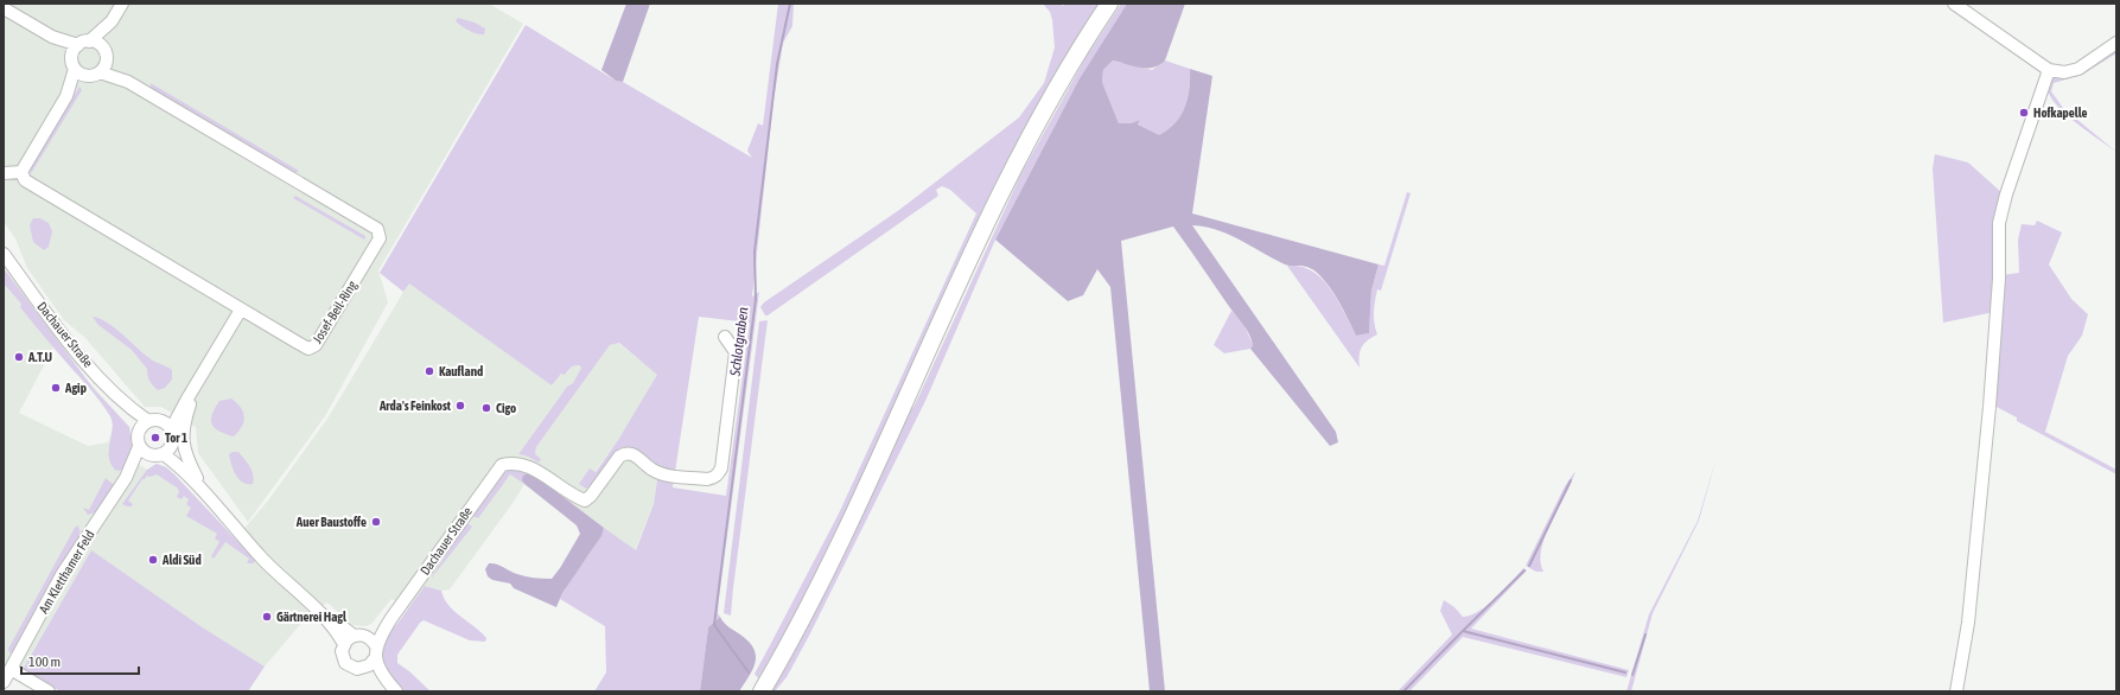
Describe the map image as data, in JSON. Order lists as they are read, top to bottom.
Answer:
{
  "streets": {
    "street": ["Josef-Beil-Ring", "Dachauer Straße", "Am Kletthamer Feld"]
  },
  "crossings": [
    ["Dachauer Straße", "Am Kletthamer Feld"]
  ],
  "water": ["Schlotgraben"],
  "places": [
    "Hofkapelle",
    "A.T.U",
    "Kaufland",
    "Agip",
    "Arda's Feinkost",
    "Cigo",
    "Tor 1",
    "Auer Baustoffe",
    "Aldi Süd",
    "Gärtnerei Hagl"
  ],
  "scale_bar": "100 m"
}
